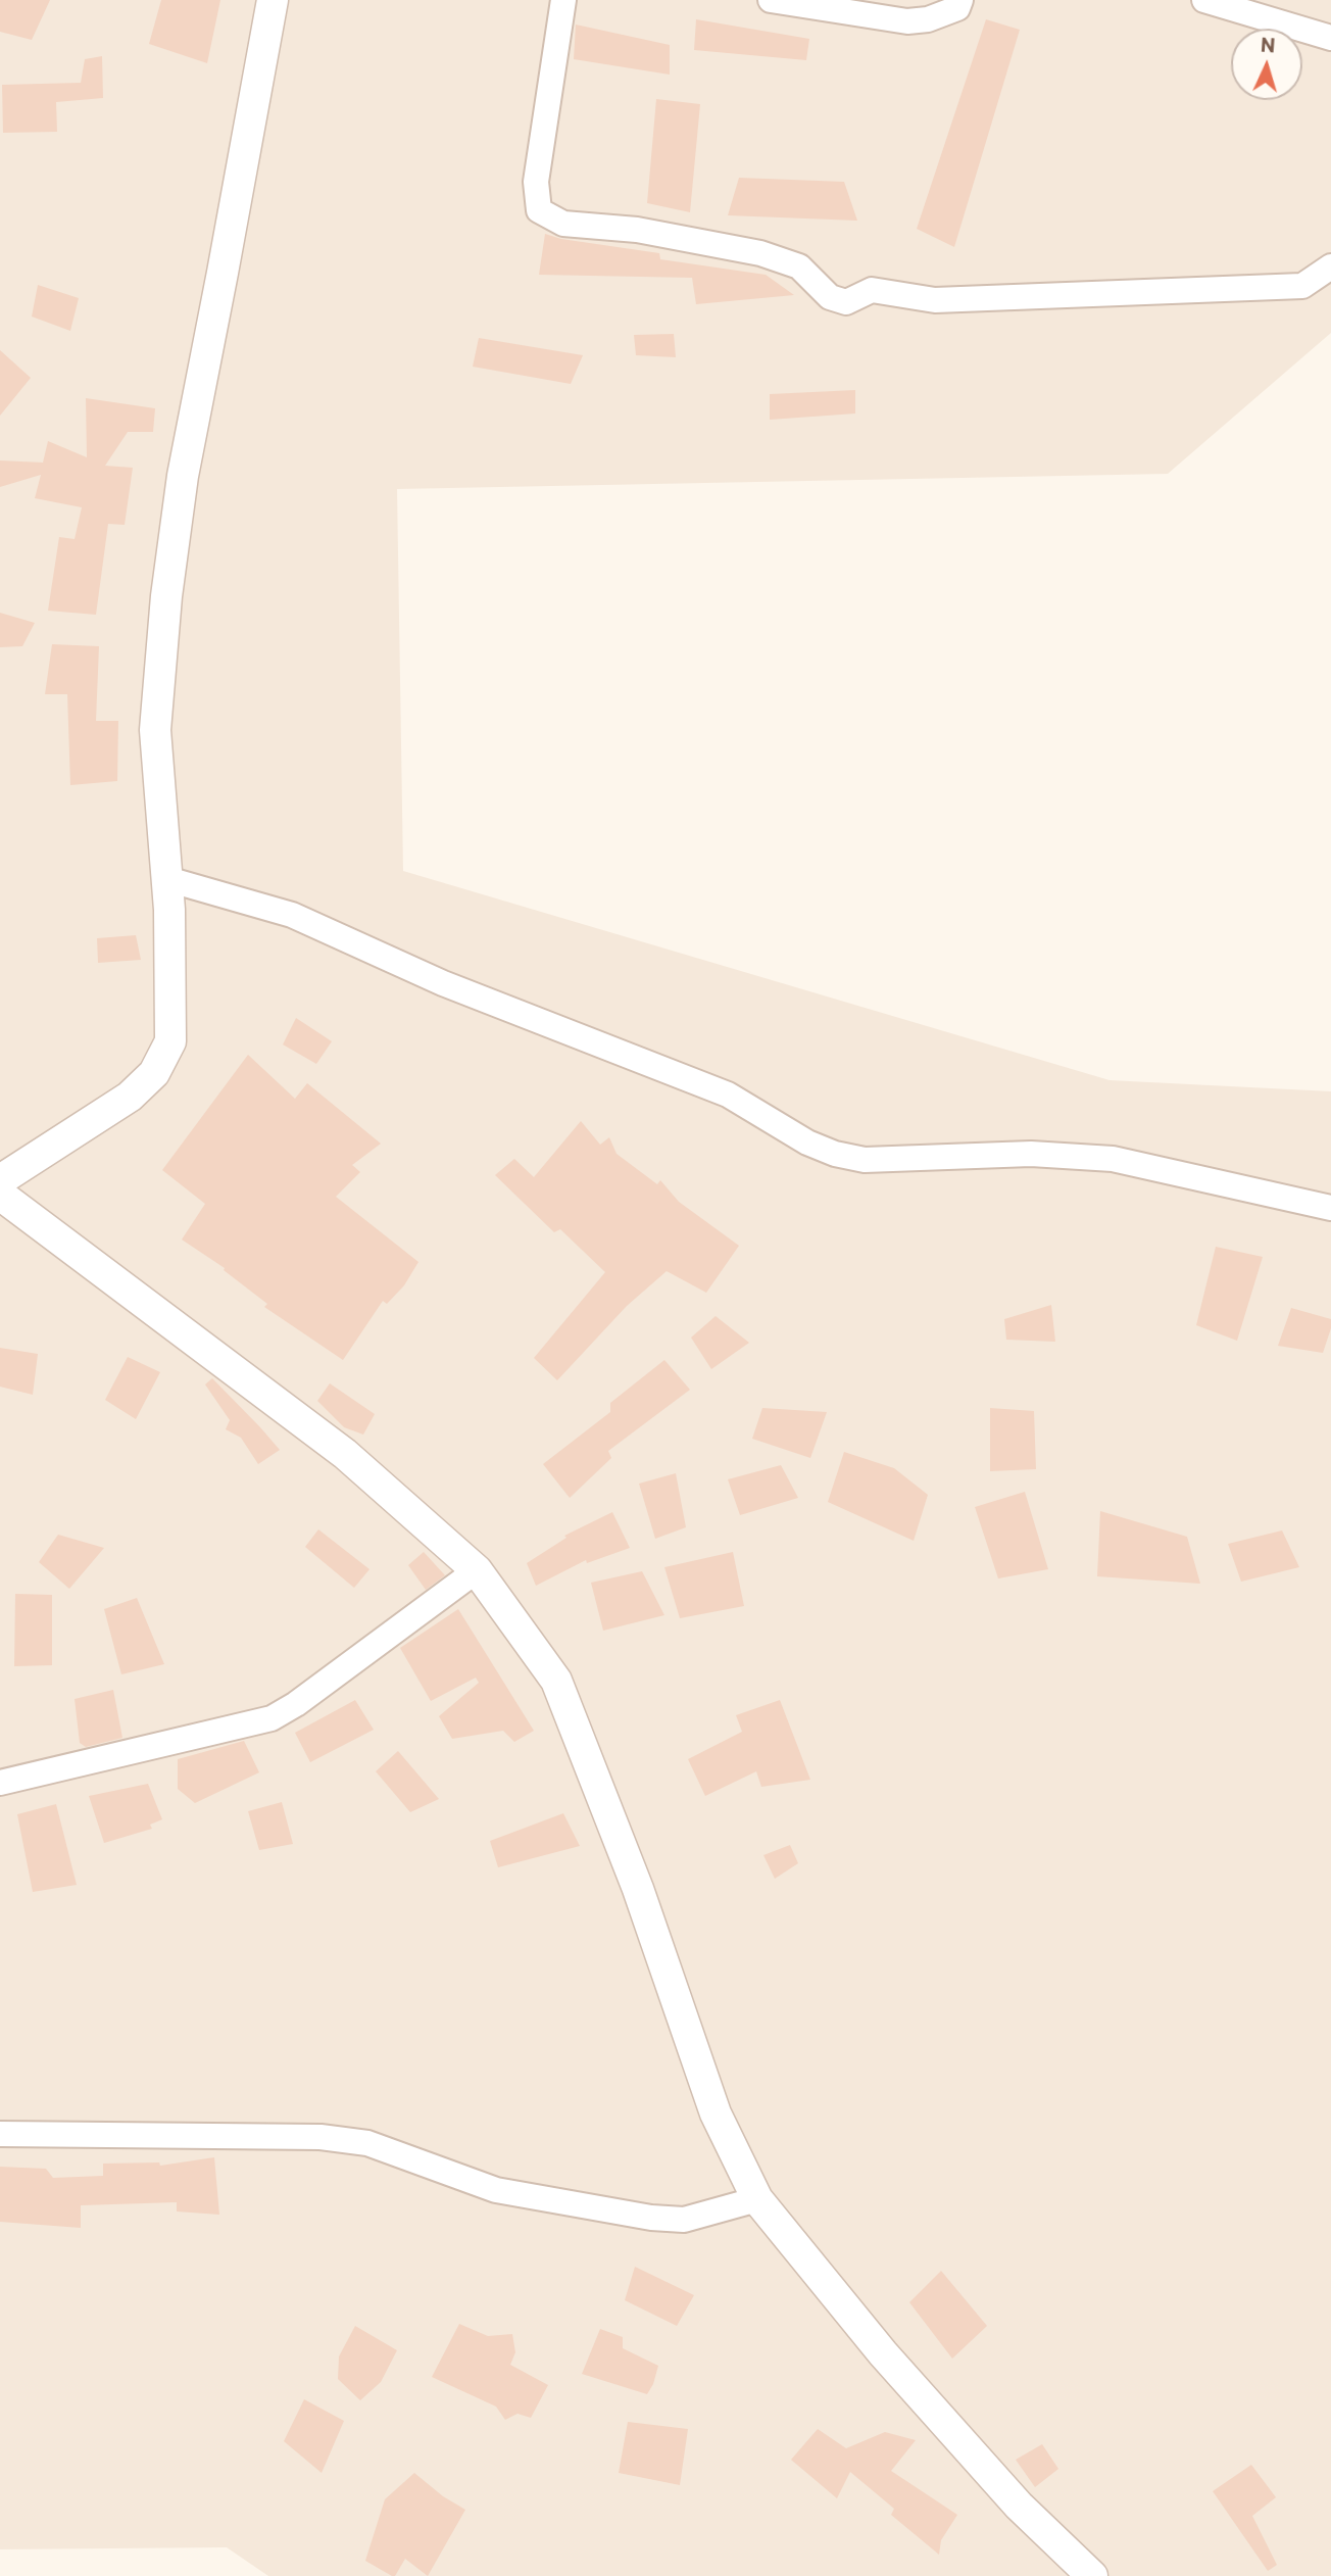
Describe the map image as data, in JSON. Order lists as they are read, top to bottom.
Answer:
{
  "north": "top"
}
